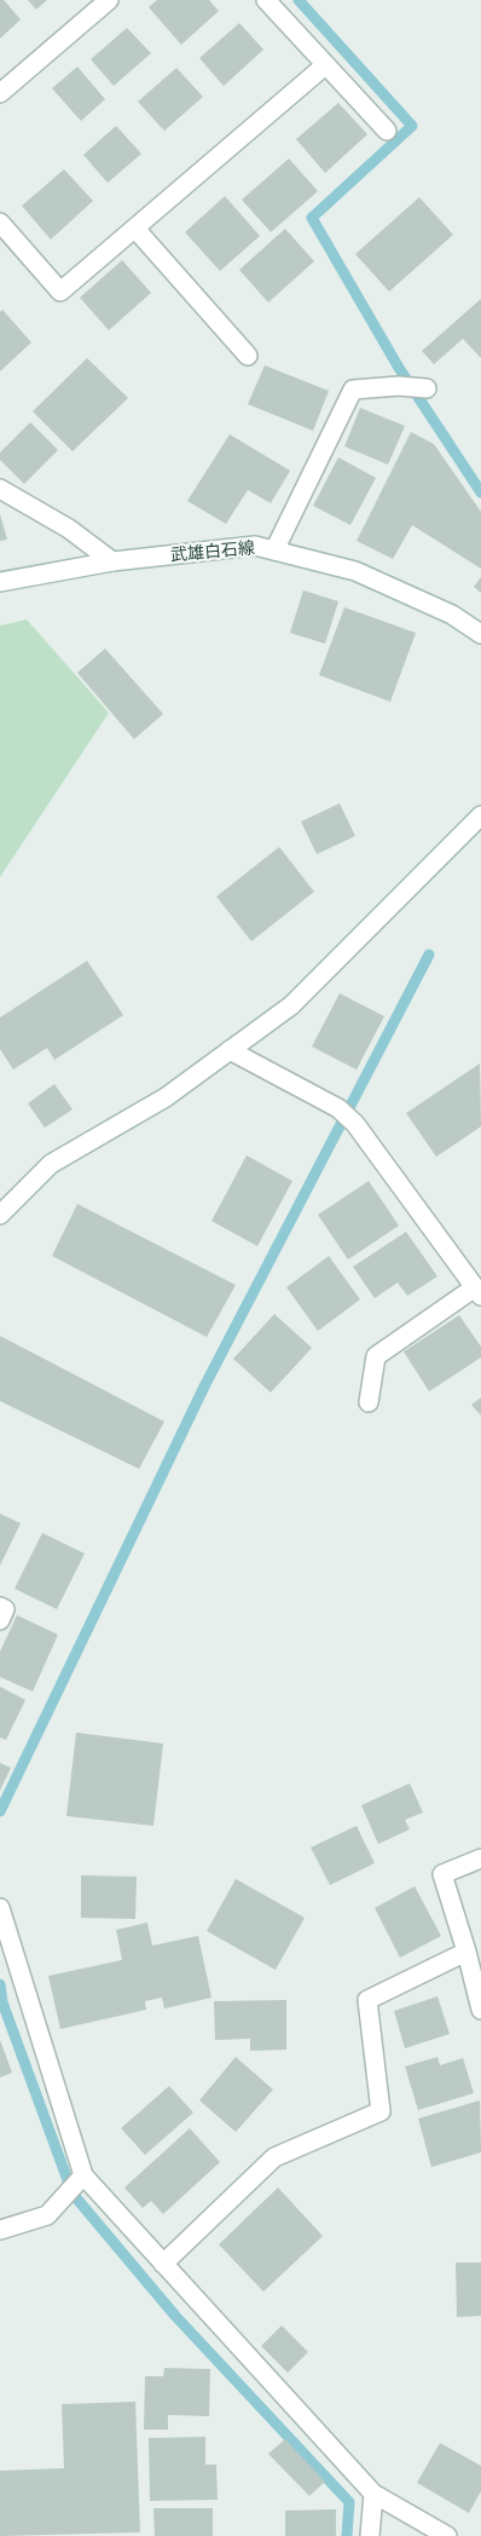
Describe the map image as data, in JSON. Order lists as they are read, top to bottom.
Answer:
{
  "streets": {
    "street": ["武雄白石線"]
  }
}
